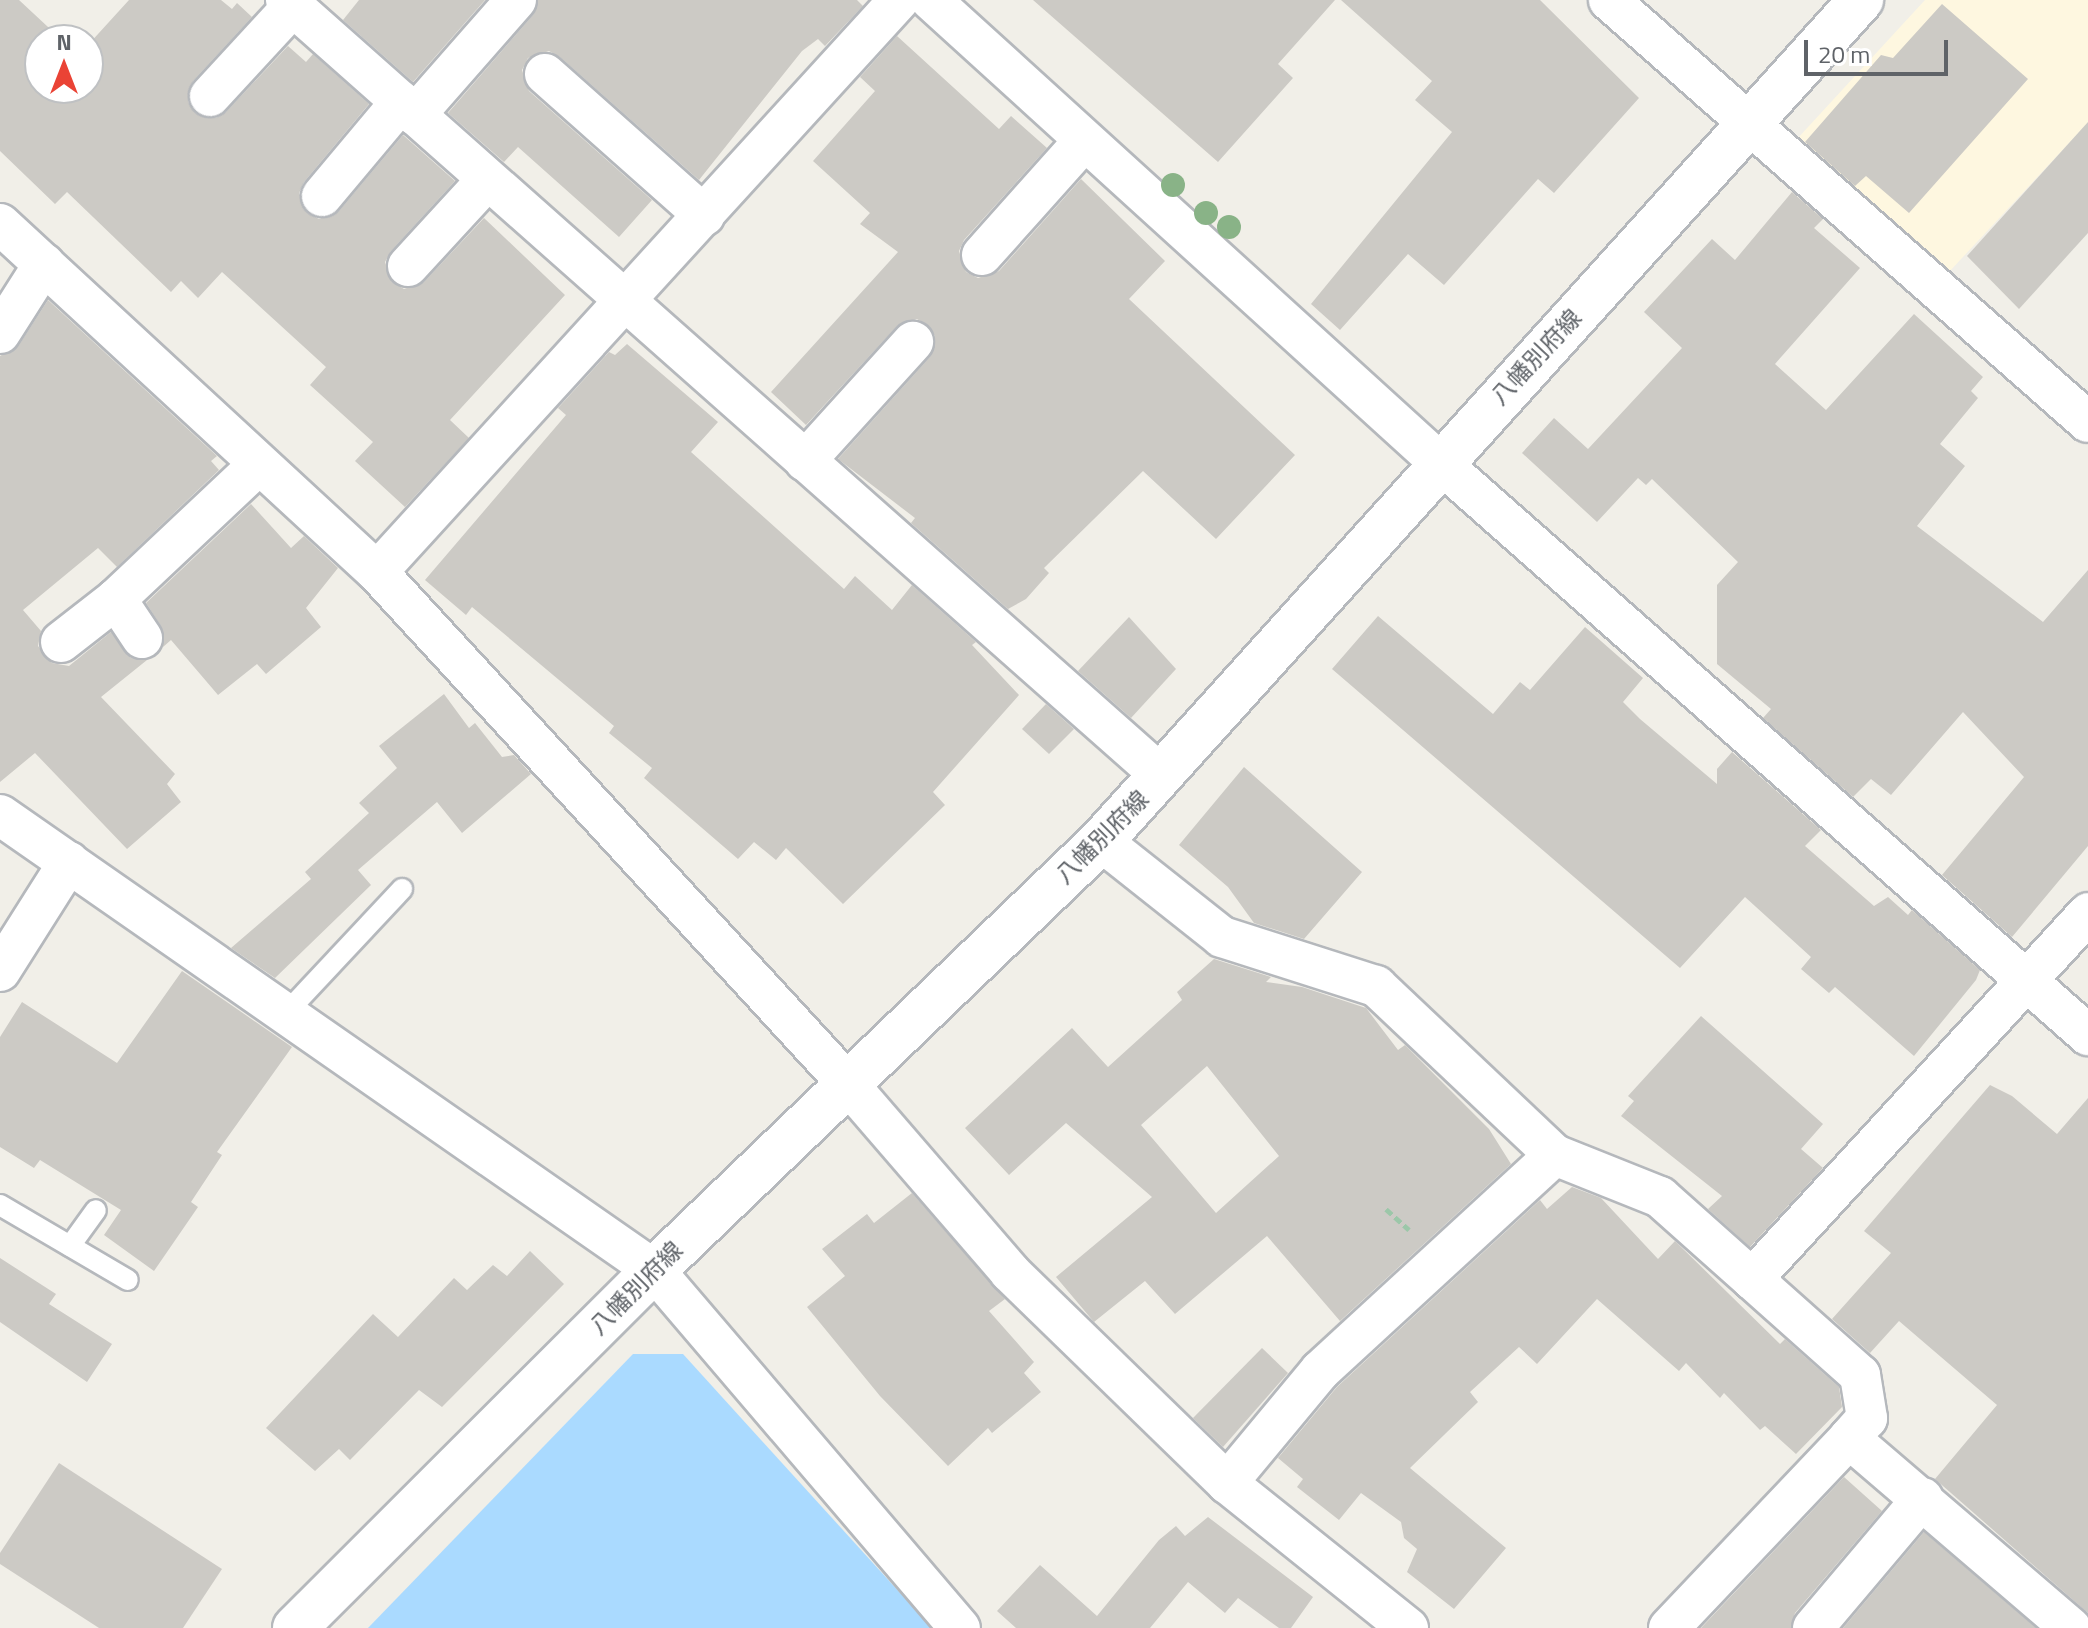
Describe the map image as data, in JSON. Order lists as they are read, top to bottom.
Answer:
{
  "streets": {
    "main road": ["八幡別府線"]
  },
  "scale_bar": "20 m",
  "north": "top"
}
